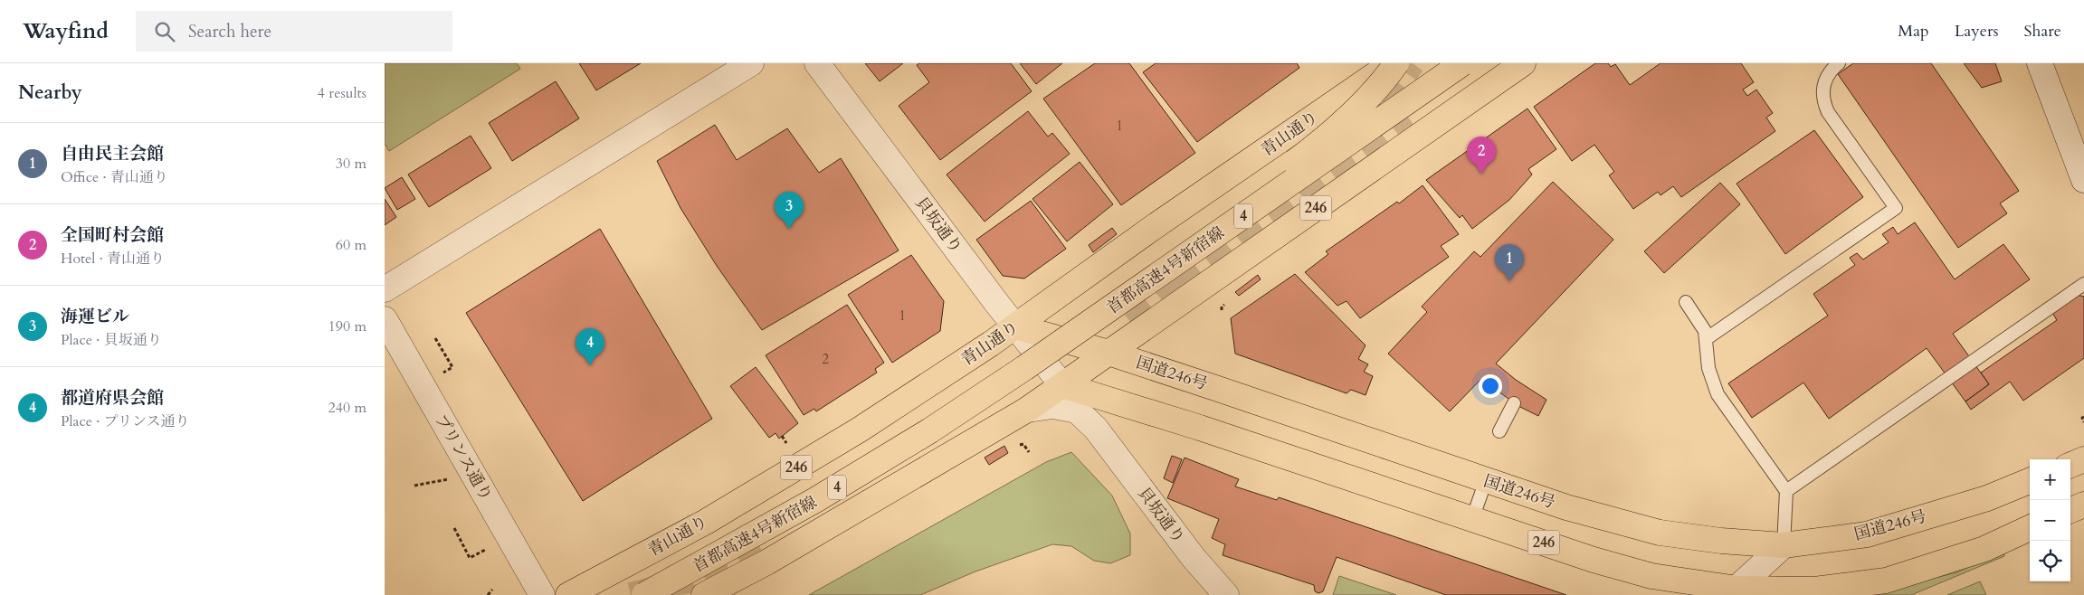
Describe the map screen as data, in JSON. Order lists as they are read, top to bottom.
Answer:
{
  "streets": {
    "highway": [
      "青山通り",
      "246",
      "4",
      "首都高速4号新宿線",
      "国道246号"
    ],
    "street": ["貝坂通り", "プリンス通り"]
  },
  "crossings": [
    ["青山通り", "貝坂通り"],
    ["青山通り", "国道246号"],
    ["246", "貝坂通り"],
    ["246", "国道246号"],
    ["貝坂通り", "国道246号"]
  ],
  "house_numbers": ["1", "1", "2"],
  "page": {
    "header": "Wayfind",
    "search": "Search here",
    "nav": ["Map", "Layers", "Share"],
    "heading": ["Nearby", "4 results"],
    "list": [
      {
        "mark": "1",
        "name": "自由民主会館",
        "note": "Office · 青山通り",
        "value": "30 m"
      },
      {
        "mark": "2",
        "name": "全国町村会館",
        "note": "Hotel · 青山通り",
        "value": "60 m"
      },
      {
        "mark": "3",
        "name": "海運ビル",
        "note": "Place · 貝坂通り",
        "value": "190 m"
      },
      {
        "mark": "4",
        "name": "都道府県会館",
        "note": "Place · プリンス通り",
        "value": "240 m"
      }
    ],
    "pins": [
      "2",
      "3",
      "1",
      "4"
    ],
    "map_buttons": ["+", "−"]
  }
}
